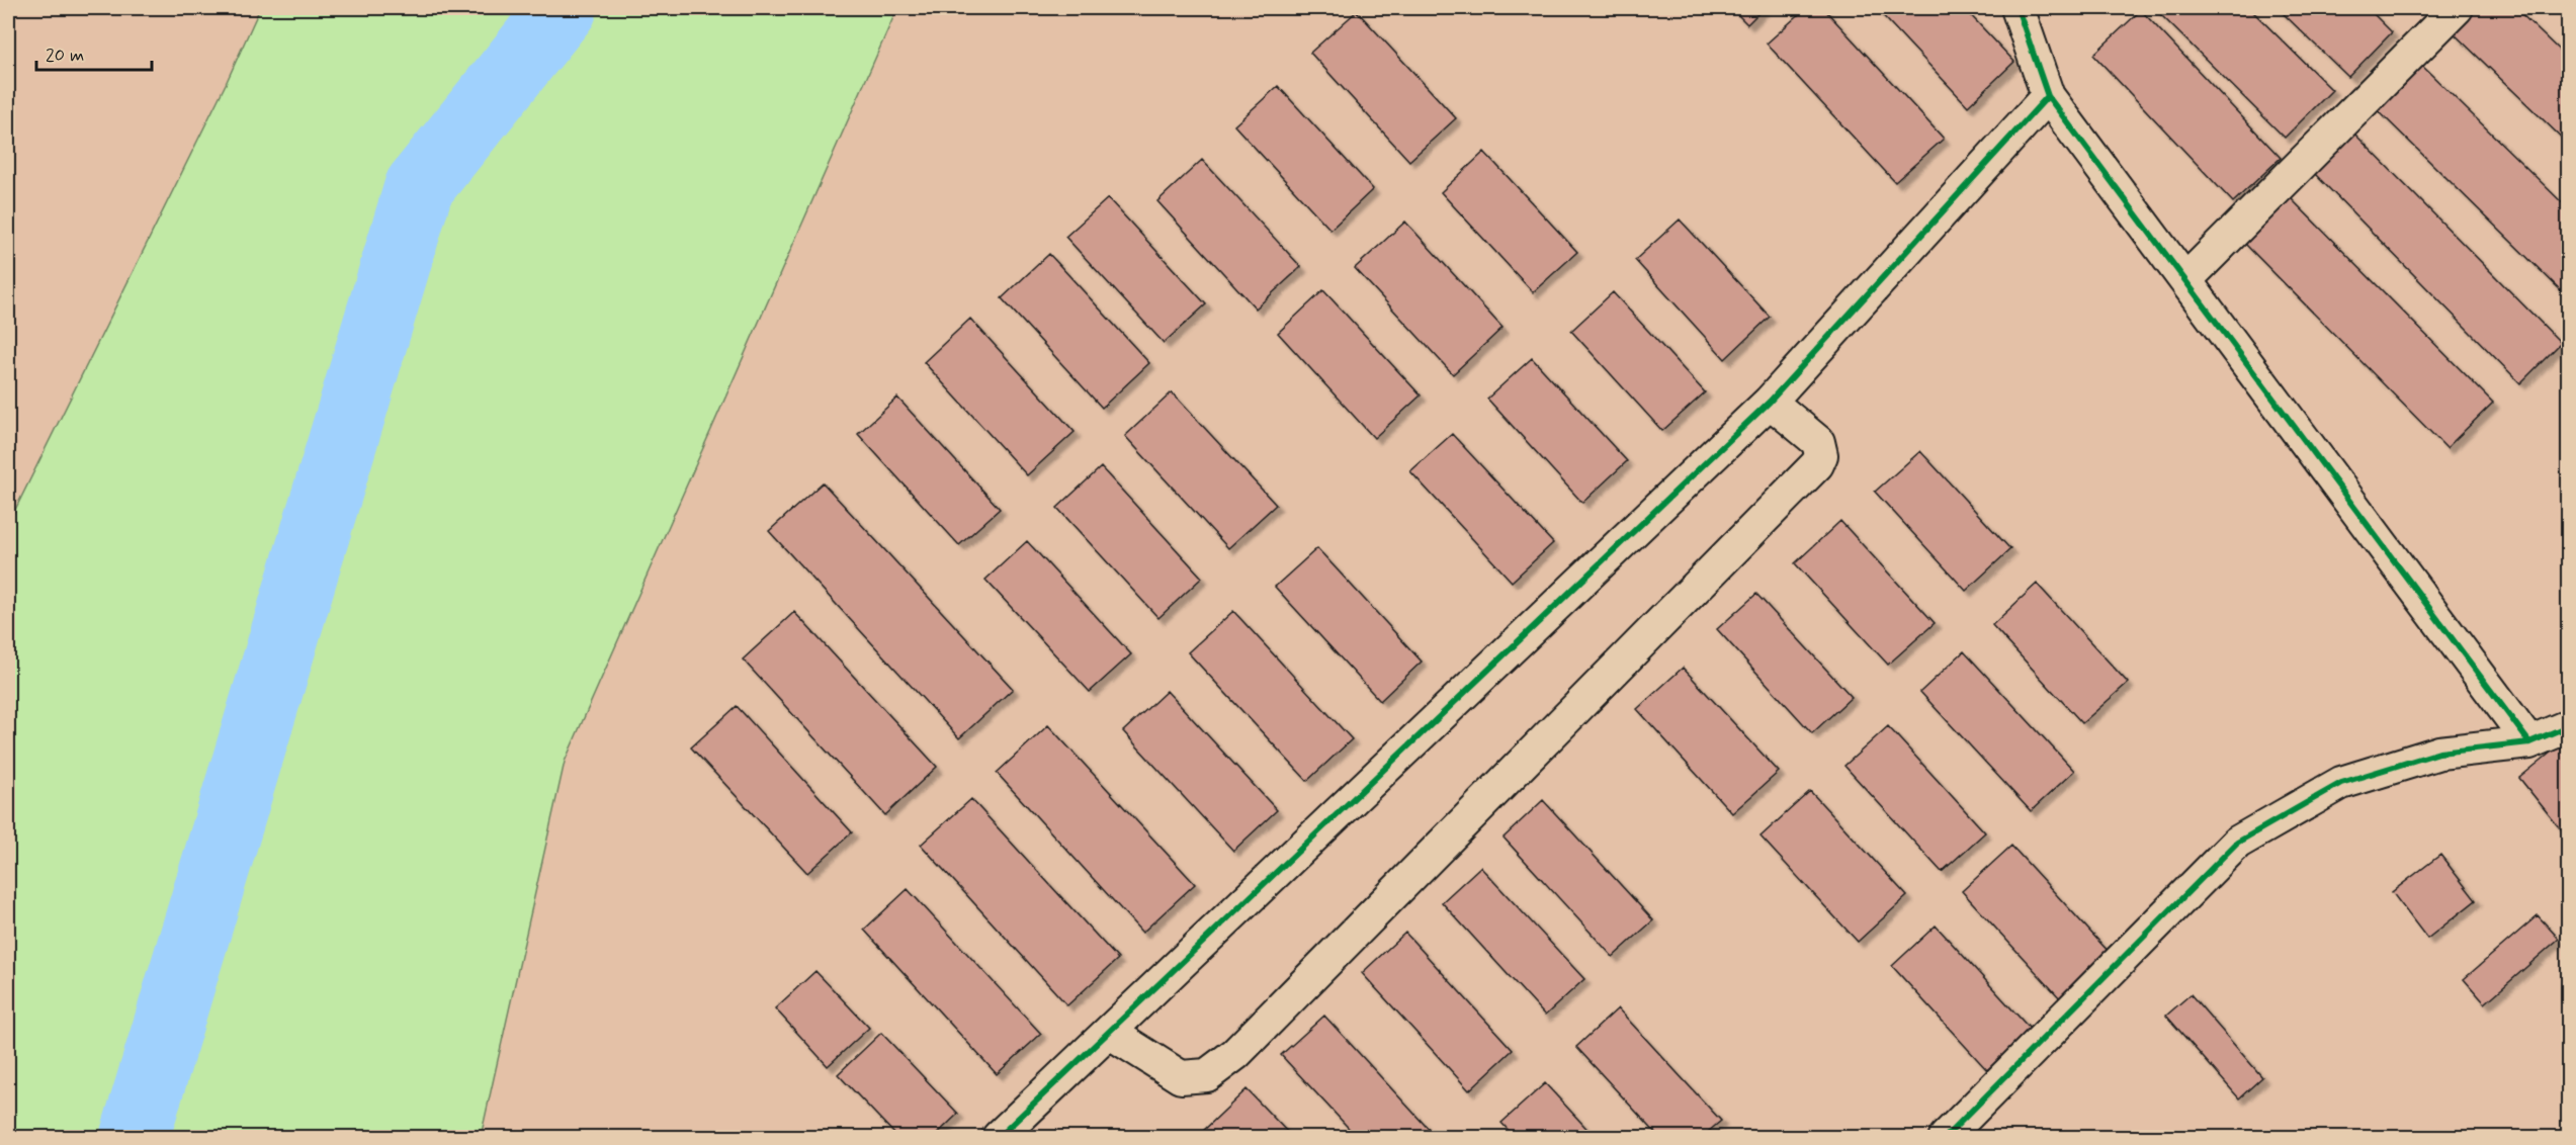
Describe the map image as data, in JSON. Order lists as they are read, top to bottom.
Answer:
{
  "scale_bar": "20 m"
}
